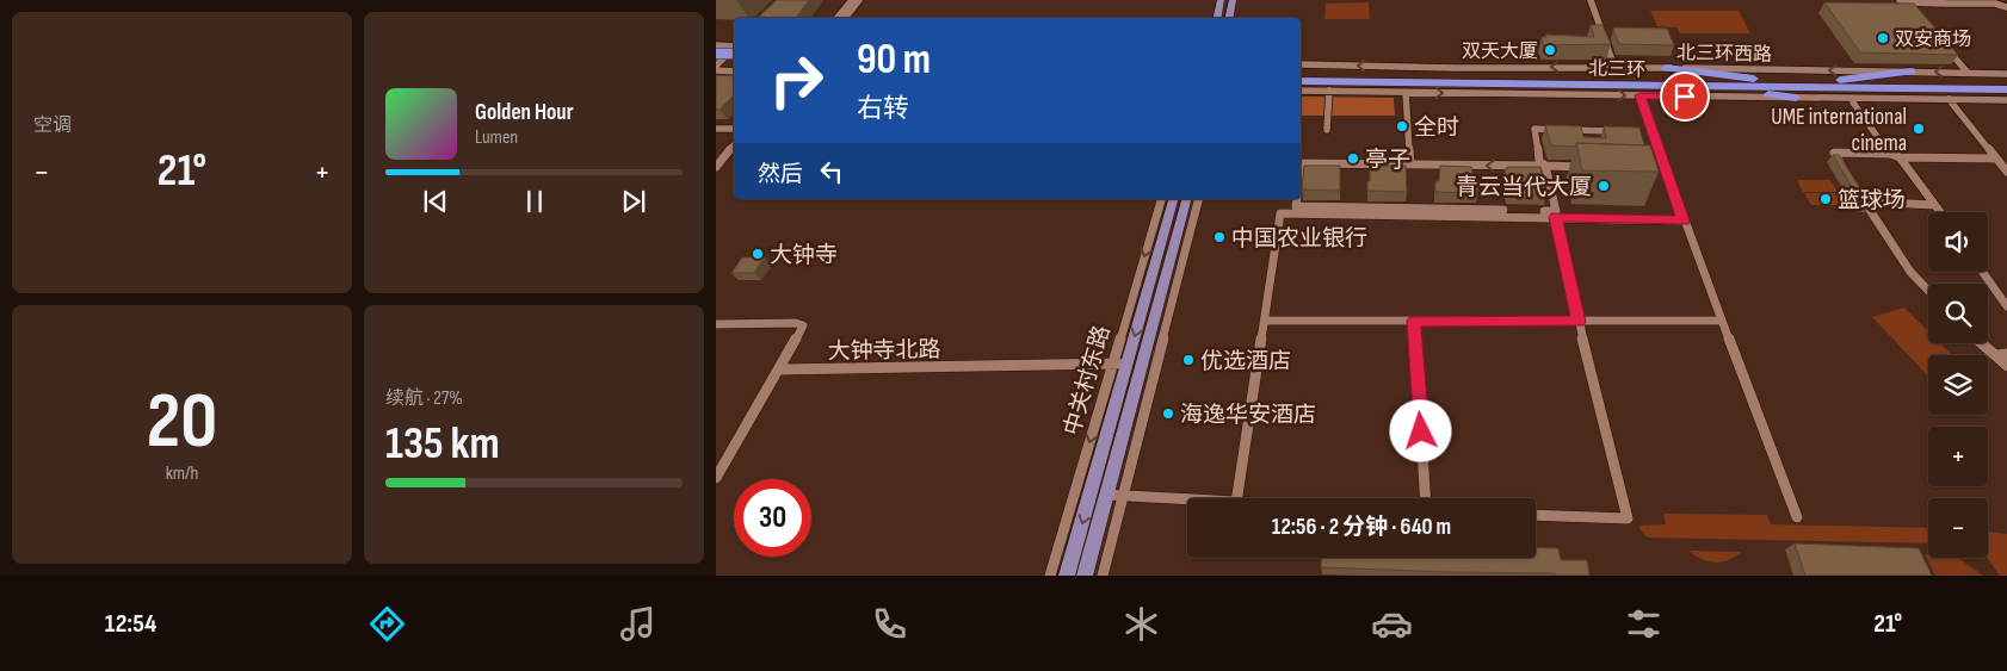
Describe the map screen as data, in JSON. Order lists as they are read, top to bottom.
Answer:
{
  "streets": {
    "highway": ["北三环"],
    "main road": ["中关村东路"],
    "street": ["北三环西路", "大钟寺北路"]
  },
  "crossings": [
    ["大钟寺北路", "中关村东路"]
  ],
  "places": [
    "双安商场",
    "双天大厦",
    "全时",
    "UME international cinema",
    "亭子",
    "青云当代大厦",
    "篮球场",
    "中国农业银行",
    "大钟寺",
    "优选酒店",
    "海逸华安酒店"
  ],
  "page": {
    "tile": [
      "空调",
      ["20", "km/h"],
      ["续航 · 27%", "135 km"]
    ],
    "turn": ["90 m", "右转"],
    "song": ["Golden Hour", "Lumen"],
    "then": "然后",
    "heat": ["−", "21°", "+"],
    "map_buttons": ["+", "−"],
    "limit": "30",
    "trip": "12:56 · 2 分钟 · 640 m",
    "tabs": ["12:54", "21°"]
  }
}
